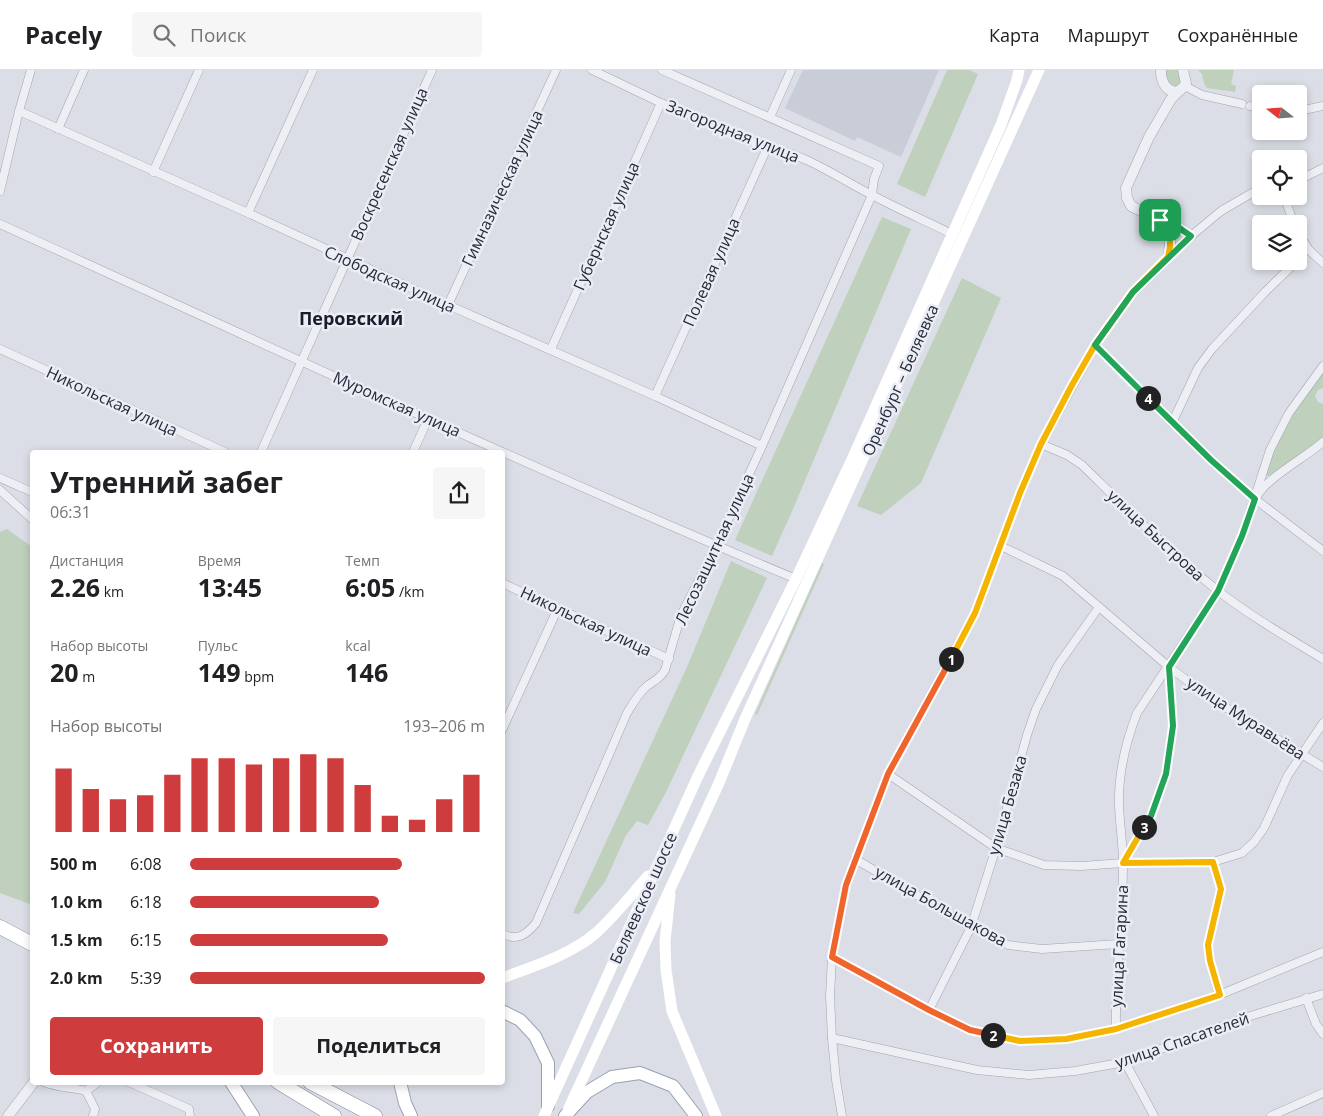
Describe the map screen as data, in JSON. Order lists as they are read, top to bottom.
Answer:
{
  "streets": {
    "main road": ["Оренбург – Беляевка", "Беляевское шоссе"],
    "street": [
      "Загородная улица",
      "Воскресенская улица",
      "Гимназическая улица",
      "Губернская улица",
      "Полевая улица",
      "Слободская улица",
      "Никольская улица",
      "Муромская улица",
      "улица Быстрова",
      "Лесозащитная улица",
      "улица Муравьёва",
      "улица Безака",
      "улица Большакова",
      "улица Гагарина",
      "улица Спасателей"
    ]
  },
  "crossings": [
    ["Загородная улица", "Губернская улица"],
    ["Загородная улица", "Полевая улица"],
    ["Загородная улица", "Оренбург – Беляевка"],
    ["Загородная улица", "Лесозащитная улица"],
    ["Воскресенская улица", "Слободская улица"],
    ["Воскресенская улица", "Муромская улица"],
    ["Гимназическая улица", "Слободская улица"],
    ["Губернская улица", "Слободская улица"],
    ["Полевая улица", "Слободская улица"],
    ["Слободская улица", "Лесозащитная улица"],
    ["Оренбург – Беляевка", "Муромская улица"],
    ["Оренбург – Беляевка", "Беляевское шоссе"],
    ["Никольская улица", "Лесозащитная улица"],
    ["Муромская улица", "Лесозащитная улица"],
    ["улица Быстрова", "улица Гагарина"],
    ["улица Муравьёва", "улица Безака"],
    ["улица Муравьёва", "улица Гагарина"],
    ["улица Безака", "улица Большакова"],
    ["улица Большакова", "улица Гагарина"]
  ],
  "districts": ["Перовский"],
  "north": "left",
  "page": {
    "header": "Pacely",
    "search": "Поиск",
    "nav": ["Карта", "Маршрут", "Сохранённые"],
    "pins": [
      "4",
      "1",
      "3",
      "2"
    ],
    "heading": ["Утренний забег", "06:31"],
    "stats": [
      ["Дистанция", "2.26 km"],
      ["Время", "13:45"],
      ["Темп", "6:05 /km"],
      ["Набор высоты", "20 m"],
      ["Пульс", "149 bpm"],
      ["kcal", "146"]
    ],
    "chart": ["Набор высоты", "193–206 m"],
    "list": [
      {
        "name": "500 m",
        "note": "6:08"
      },
      {
        "name": "1.0 km",
        "note": "6:18"
      },
      {
        "name": "1.5 km",
        "note": "6:15"
      },
      {
        "name": "2.0 km",
        "note": "5:39"
      }
    ],
    "buttons": ["Сохранить", "Поделиться"]
  }
}
